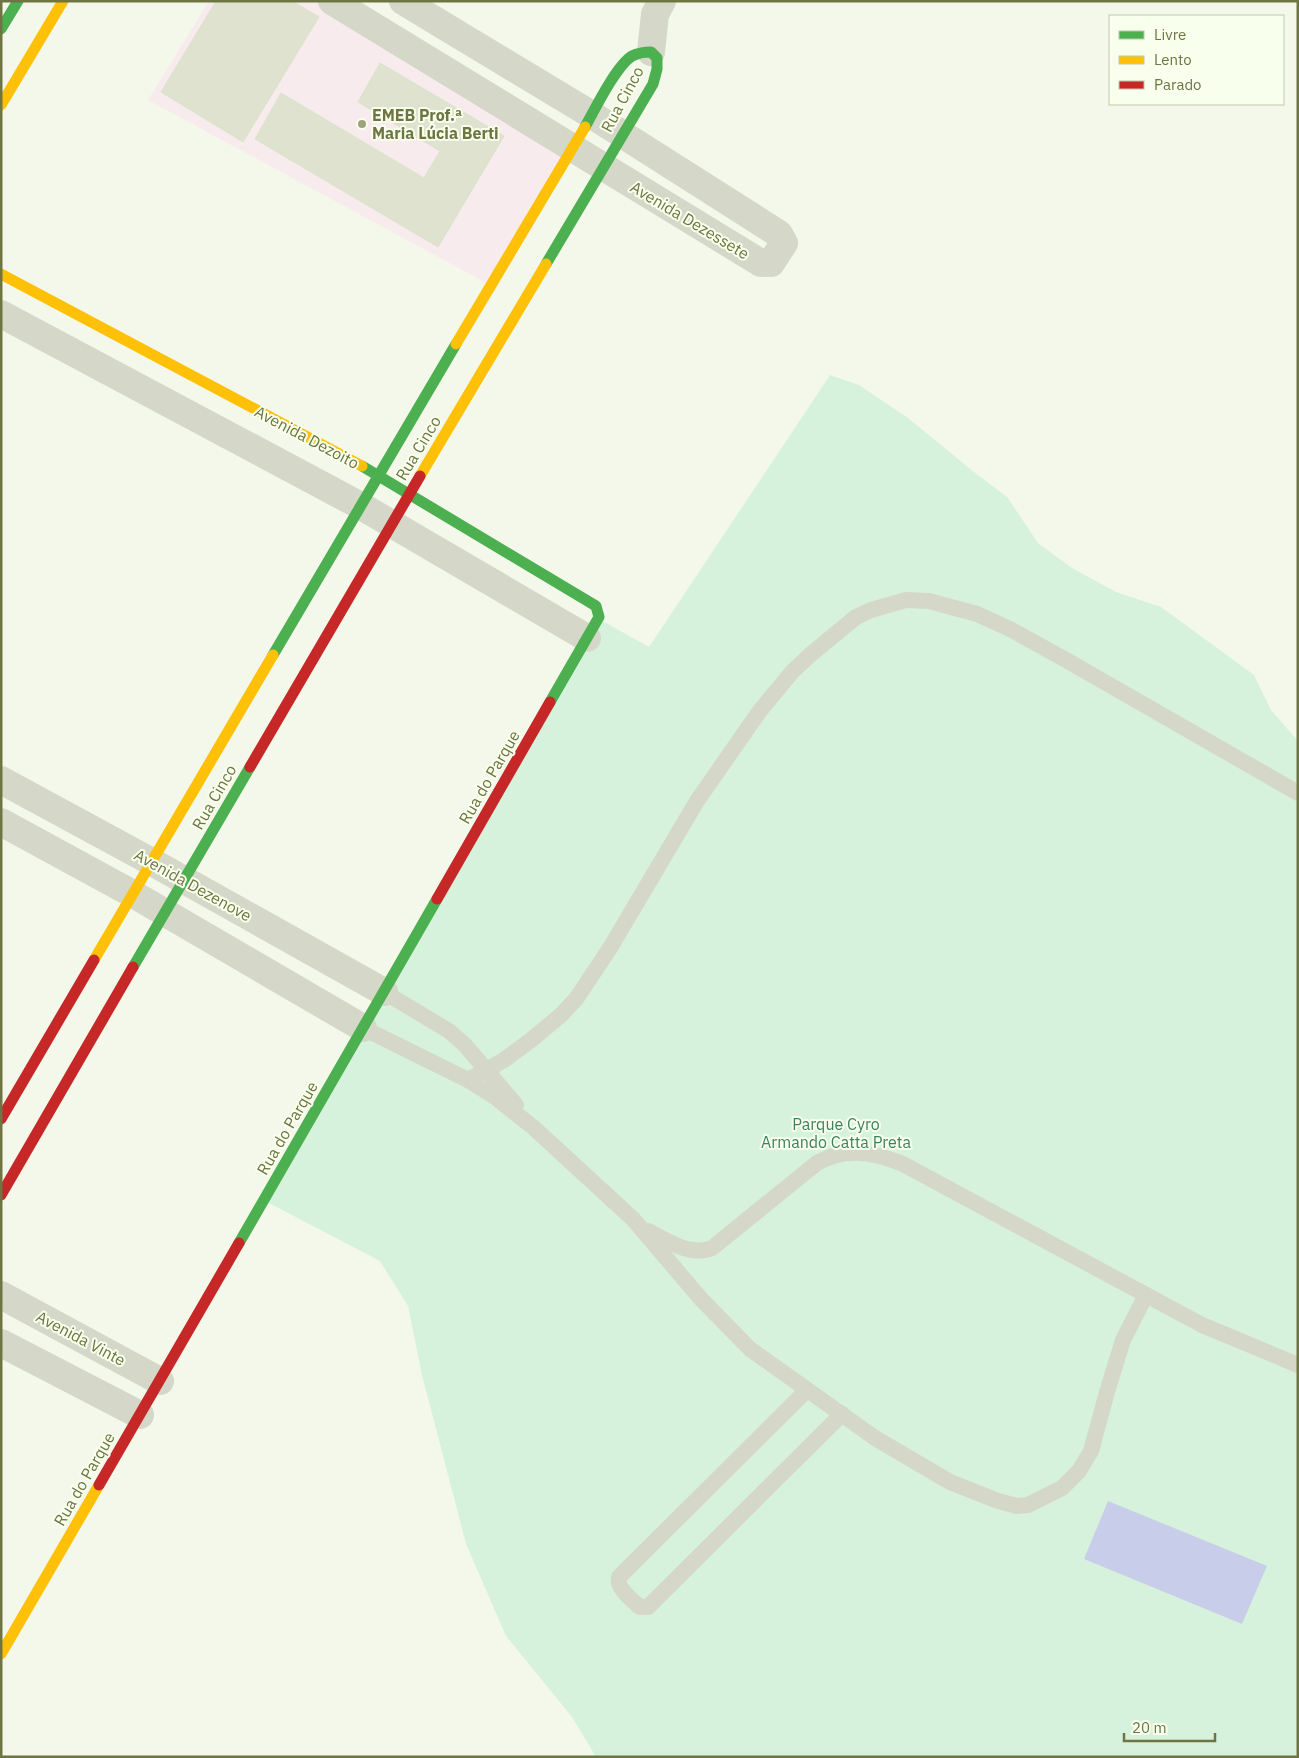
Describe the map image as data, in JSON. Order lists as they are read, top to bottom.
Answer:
{
  "streets": {
    "street": [
      "Rua Cinco",
      "Avenida Dezessete",
      "Avenida Dezoito",
      "Rua do Parque",
      "Avenida Dezenove",
      "Avenida Vinte"
    ]
  },
  "crossings": [
    ["Rua Cinco", "Avenida Dezessete"],
    ["Rua Cinco", "Avenida Dezoito"],
    ["Rua Cinco", "Avenida Dezenove"],
    ["Avenida Dezoito", "Rua do Parque"],
    ["Rua do Parque", "Avenida Dezenove"],
    ["Rua do Parque", "Avenida Vinte"]
  ],
  "parks": ["Parque Cyro Armando Catta Preta"],
  "places": ["EMEB Prof.ª Maria Lúcia Berti"],
  "legend": ["Livre", "Lento", "Parado"],
  "scale_bar": "20 m"
}
